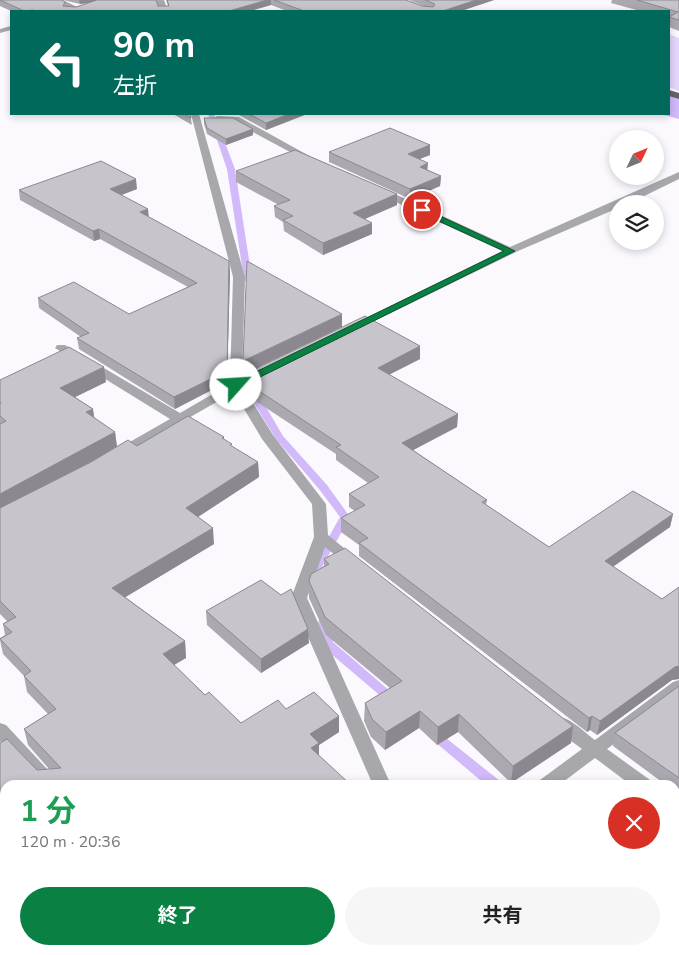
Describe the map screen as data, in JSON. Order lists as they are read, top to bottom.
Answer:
{
  "north": "top right",
  "page": {
    "turn": ["90 m", "左折"],
    "heading": ["1 分", "120 m · 20:36"],
    "buttons": ["終了", "共有"]
  }
}
